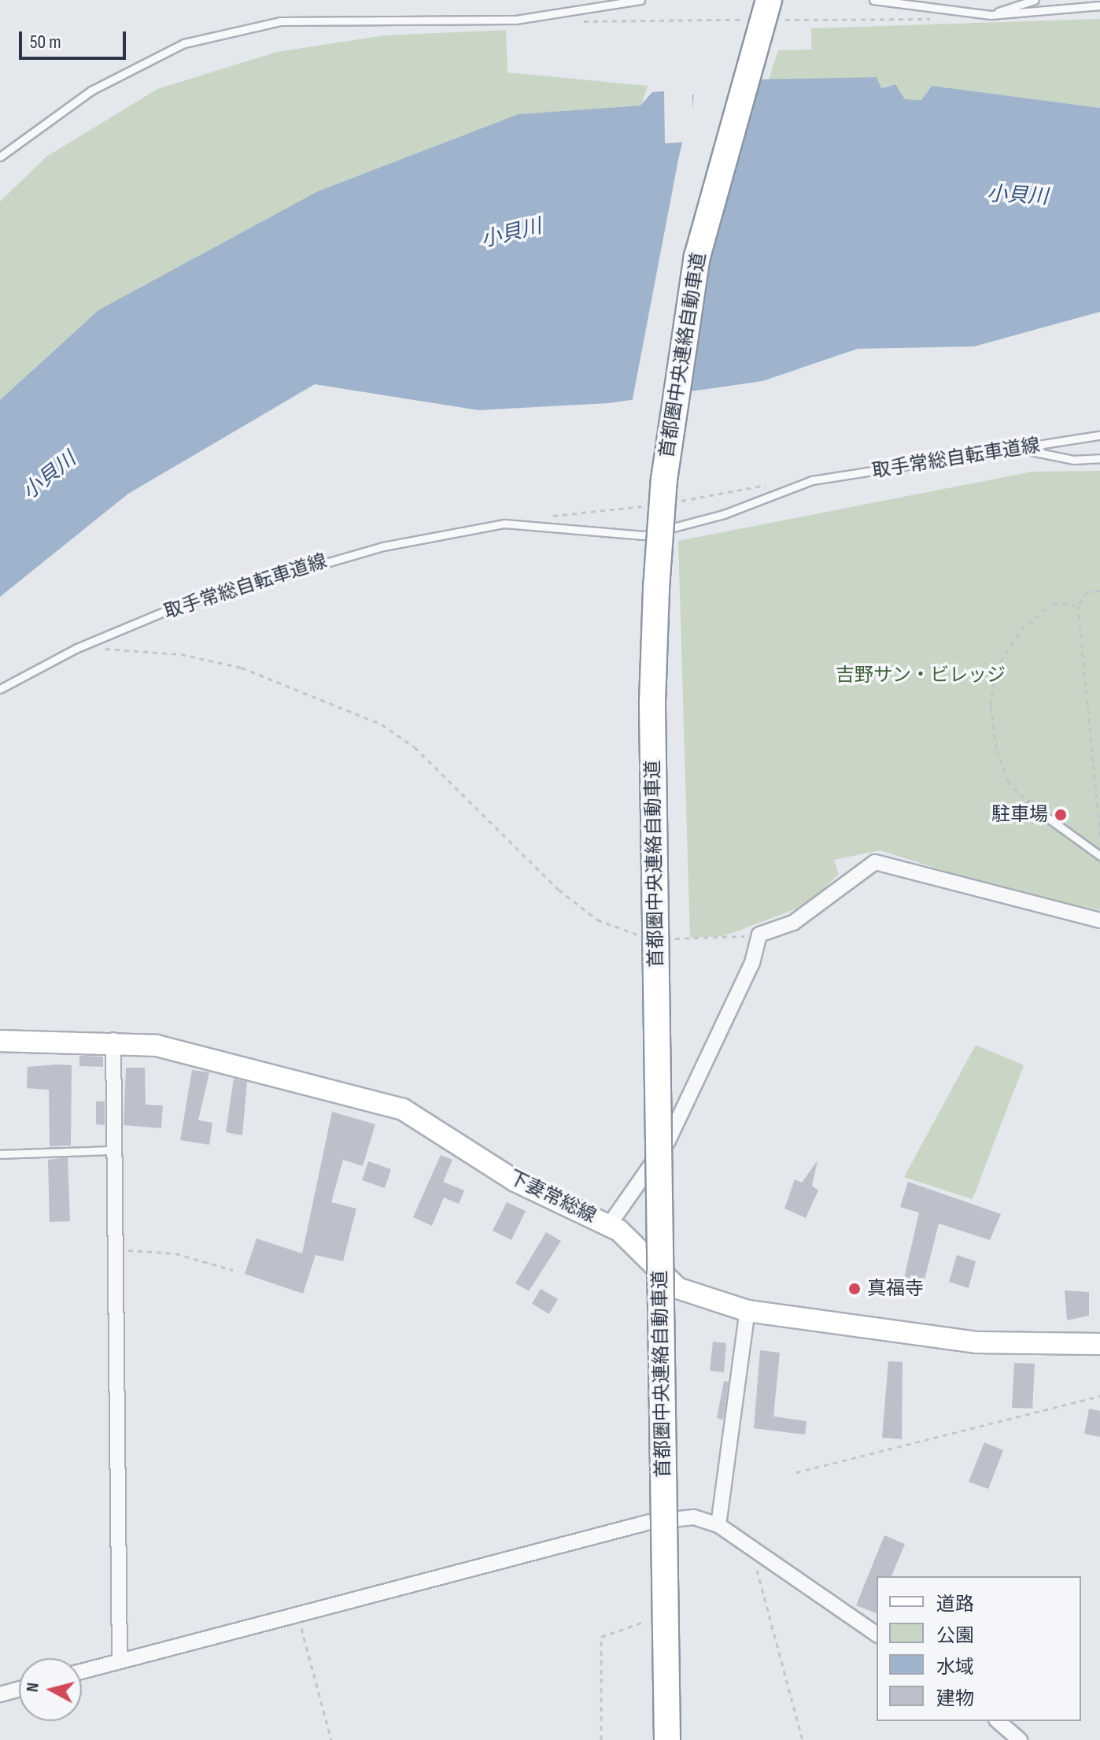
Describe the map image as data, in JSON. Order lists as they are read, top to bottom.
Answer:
{
  "streets": {
    "highway": ["首都圏中央連絡自動車道"],
    "main road": ["下妻常総線"],
    "lane": ["取手常総自転車道線"]
  },
  "water": ["小貝川"],
  "parks": ["吉野サン・ビレッジ"],
  "places": ["駐車場", "真福寺"],
  "legend": [
    "道路",
    "公園",
    "水域",
    "建物"
  ],
  "scale_bar": "50 m",
  "north": "left"
}
